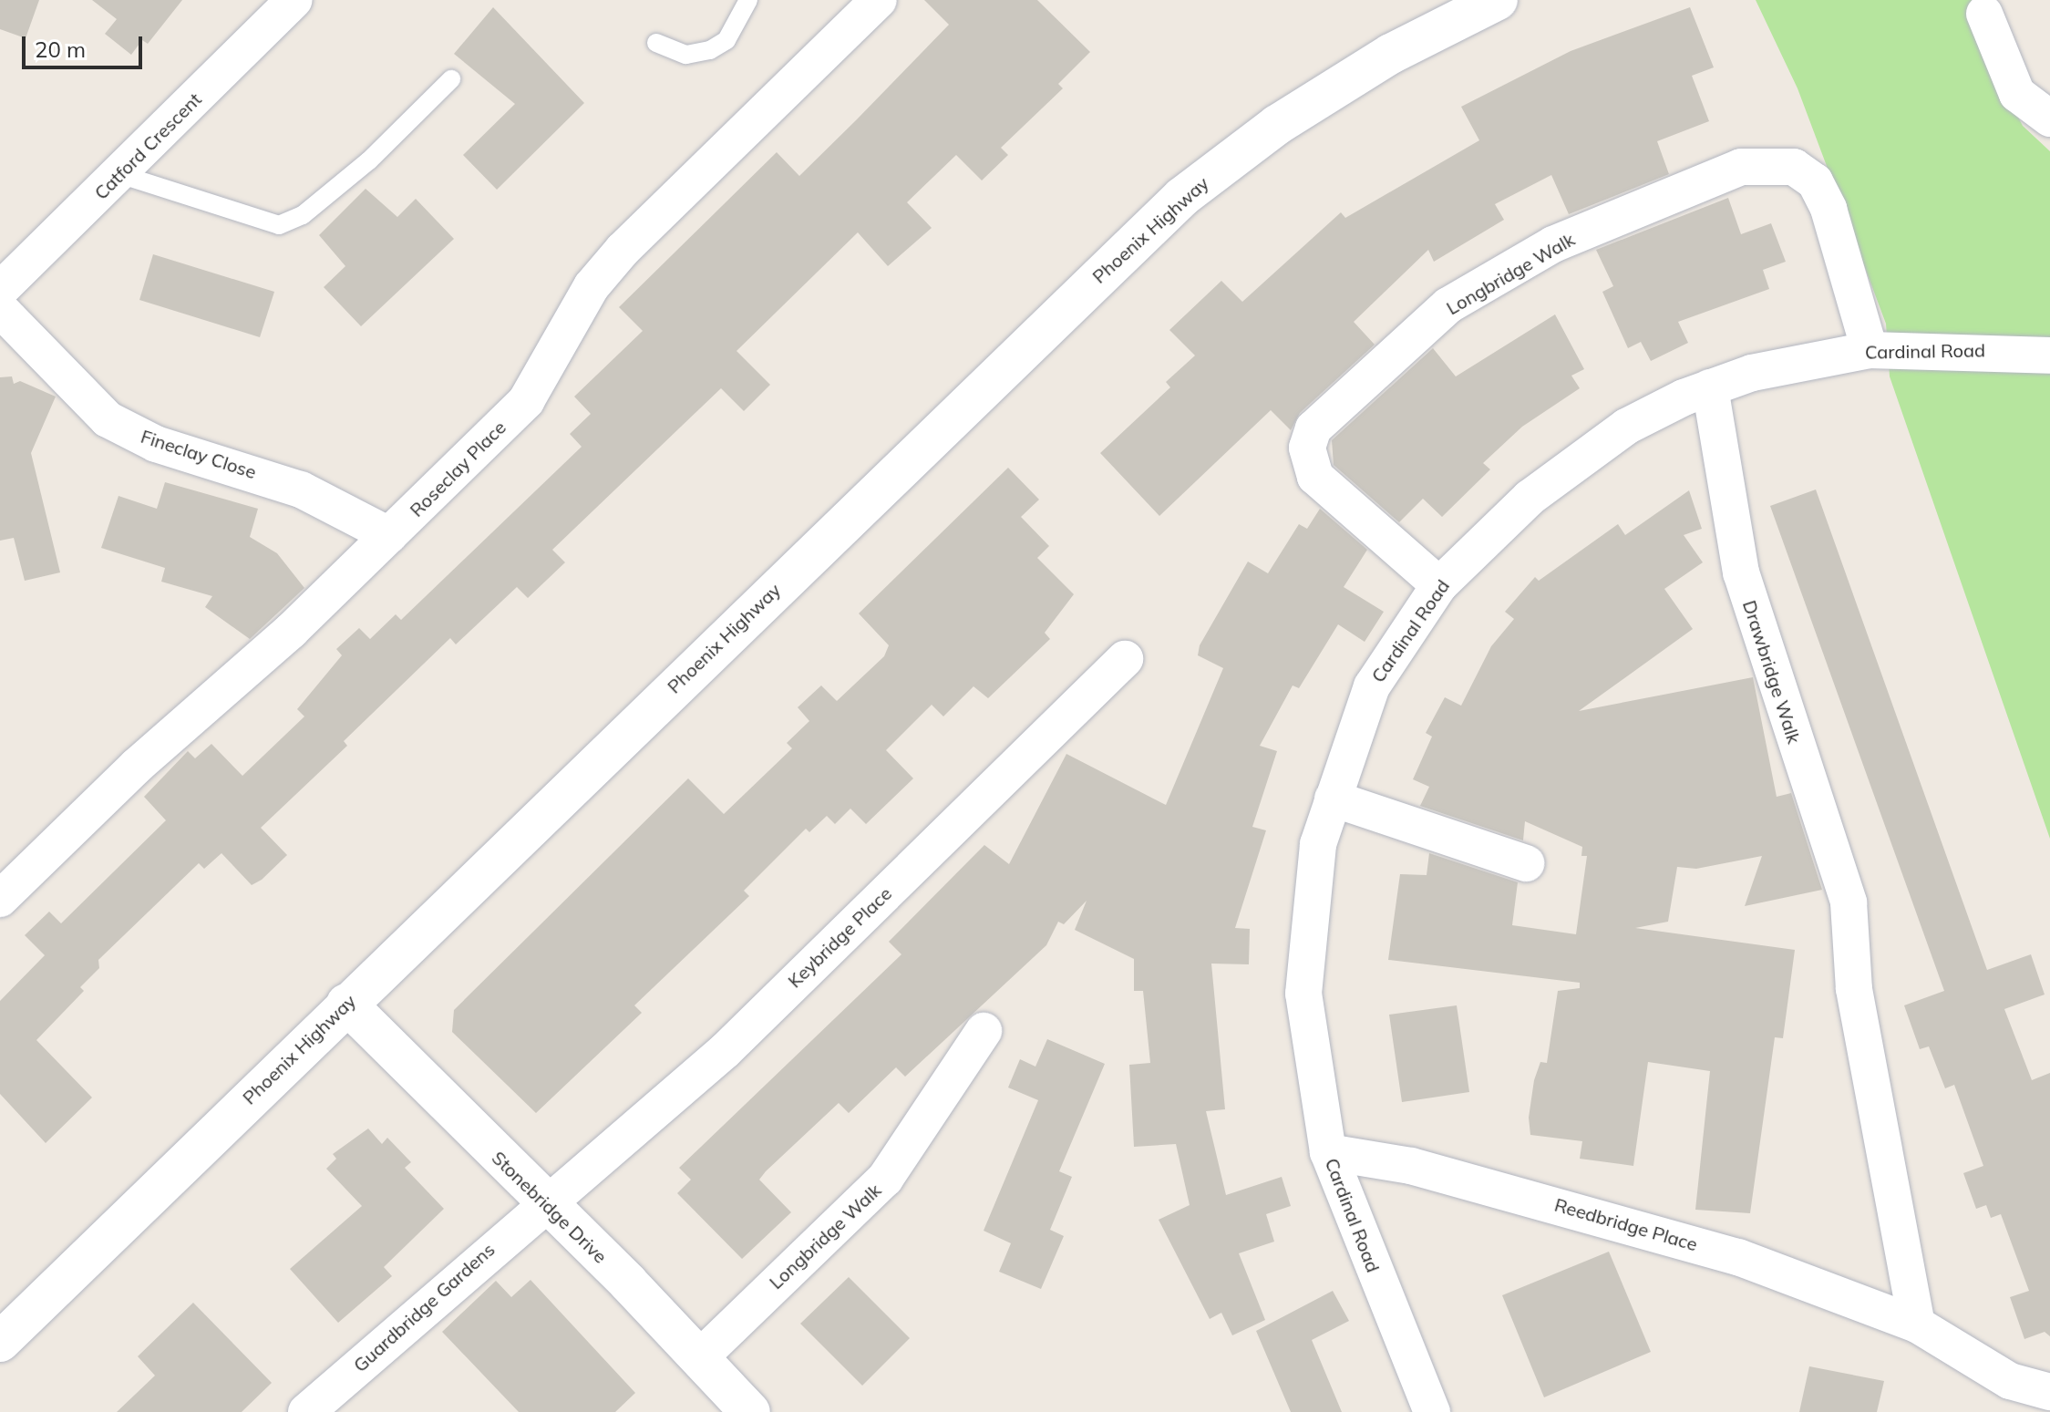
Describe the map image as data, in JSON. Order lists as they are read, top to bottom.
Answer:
{
  "streets": {
    "main road": ["Phoenix Highway", "Stonebridge Drive"],
    "street": [
      "Catford Crescent",
      "Longbridge Walk",
      "Cardinal Road",
      "Fineclay Close",
      "Roseclay Place",
      "Drawbridge Walk",
      "Keybridge Place",
      "Reedbridge Place",
      "Guardbridge Gardens"
    ]
  },
  "crossings": [
    ["Phoenix Highway", "Stonebridge Drive"],
    ["Longbridge Walk", "Cardinal Road"],
    ["Longbridge Walk", "Stonebridge Drive"],
    ["Cardinal Road", "Drawbridge Walk"],
    ["Cardinal Road", "Reedbridge Place"],
    ["Fineclay Close", "Roseclay Place"],
    ["Drawbridge Walk", "Reedbridge Place"],
    ["Keybridge Place", "Stonebridge Drive"],
    ["Keybridge Place", "Guardbridge Gardens"],
    ["Stonebridge Drive", "Guardbridge Gardens"]
  ],
  "scale_bar": "20 m"
}
